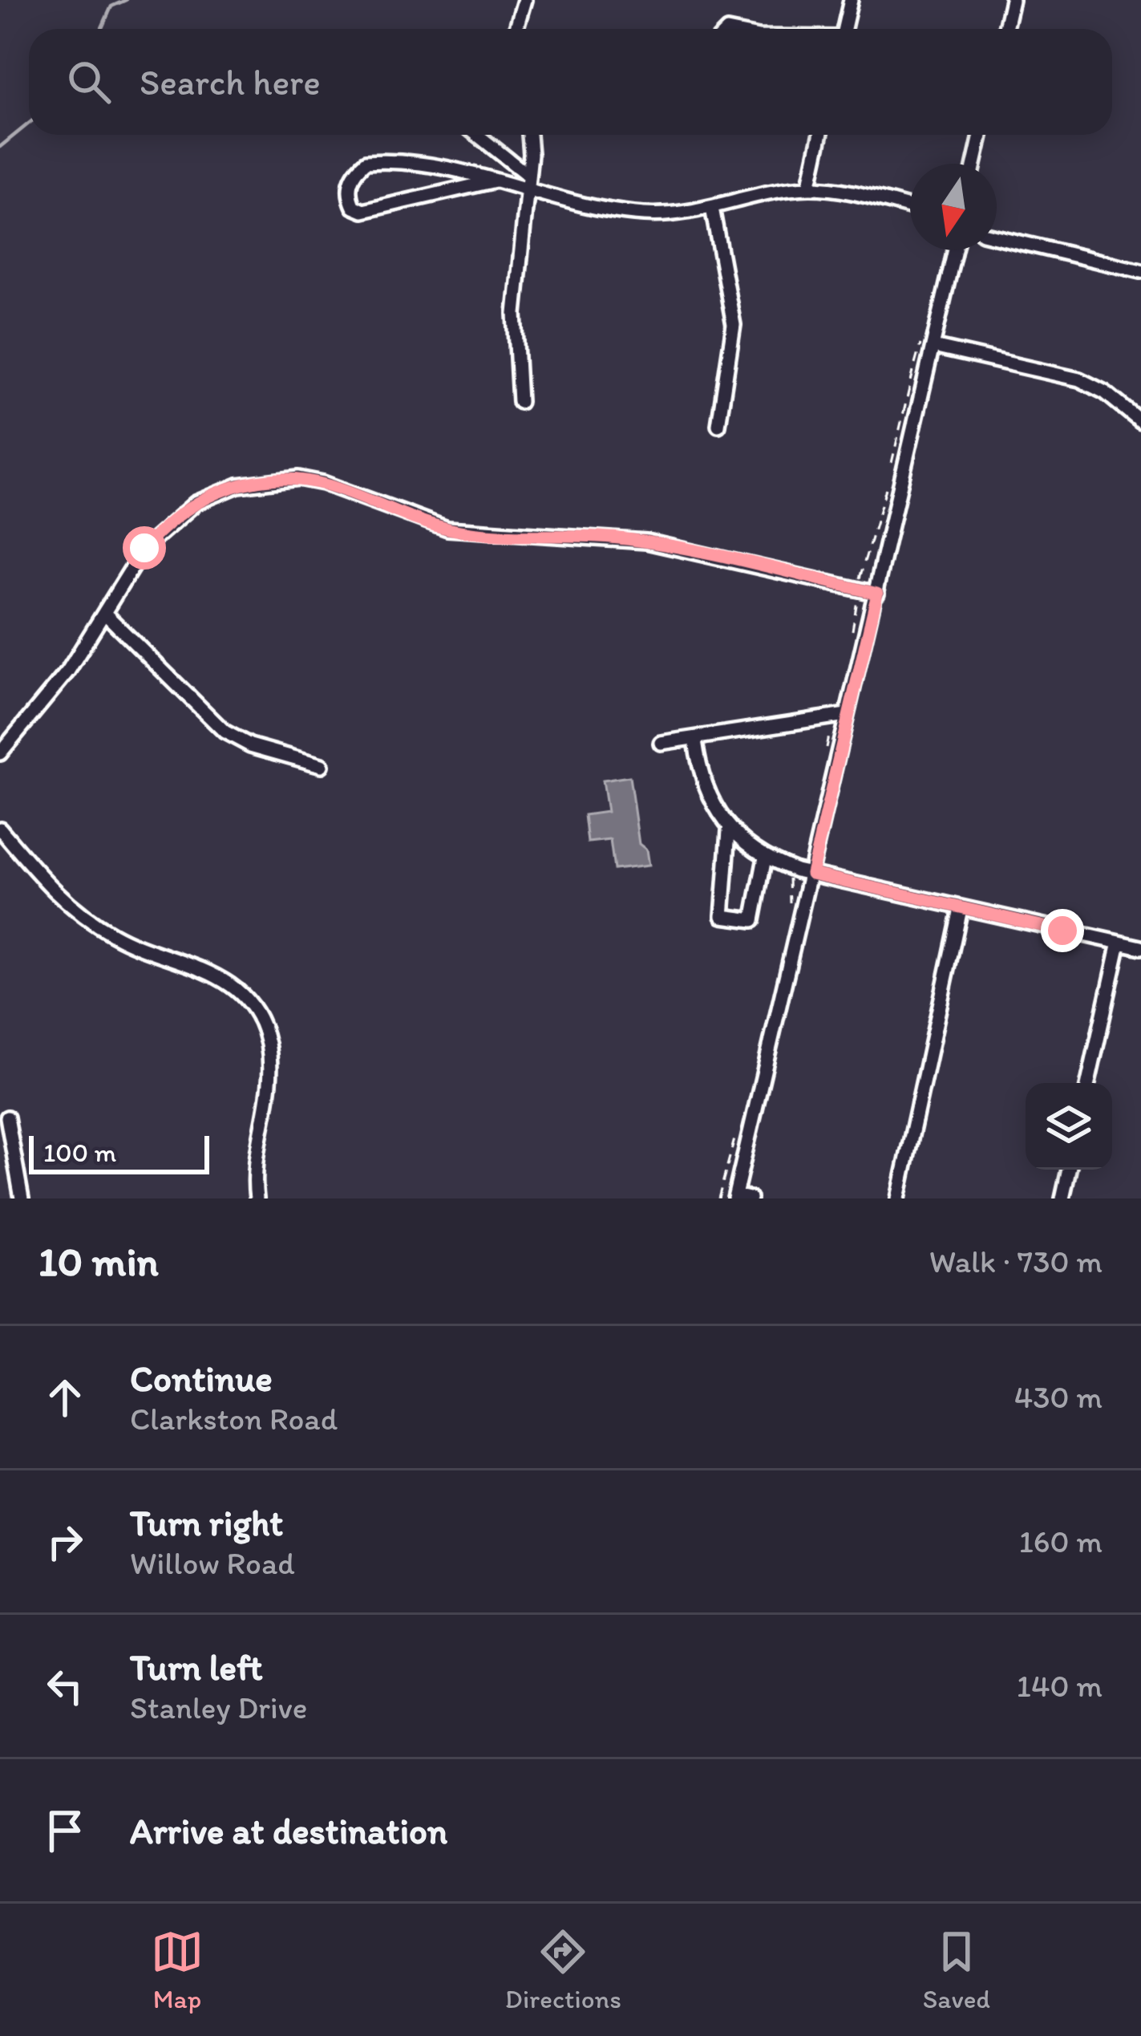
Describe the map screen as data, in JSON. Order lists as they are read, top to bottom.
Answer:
{
  "scale_bar": "100 m",
  "north": "bottom",
  "page": {
    "search": "Search here",
    "scale": "100 m",
    "heading": ["10 min", "Walk · 730 m"],
    "list": [
      ["Continue", "Clarkston Road", "430 m"],
      ["Turn right", "Willow Road", "160 m"],
      ["Turn left", "Stanley Drive", "140 m"],
      "Arrive at destination"
    ],
    "nav": ["Map", "Directions", "Saved"]
  }
}
